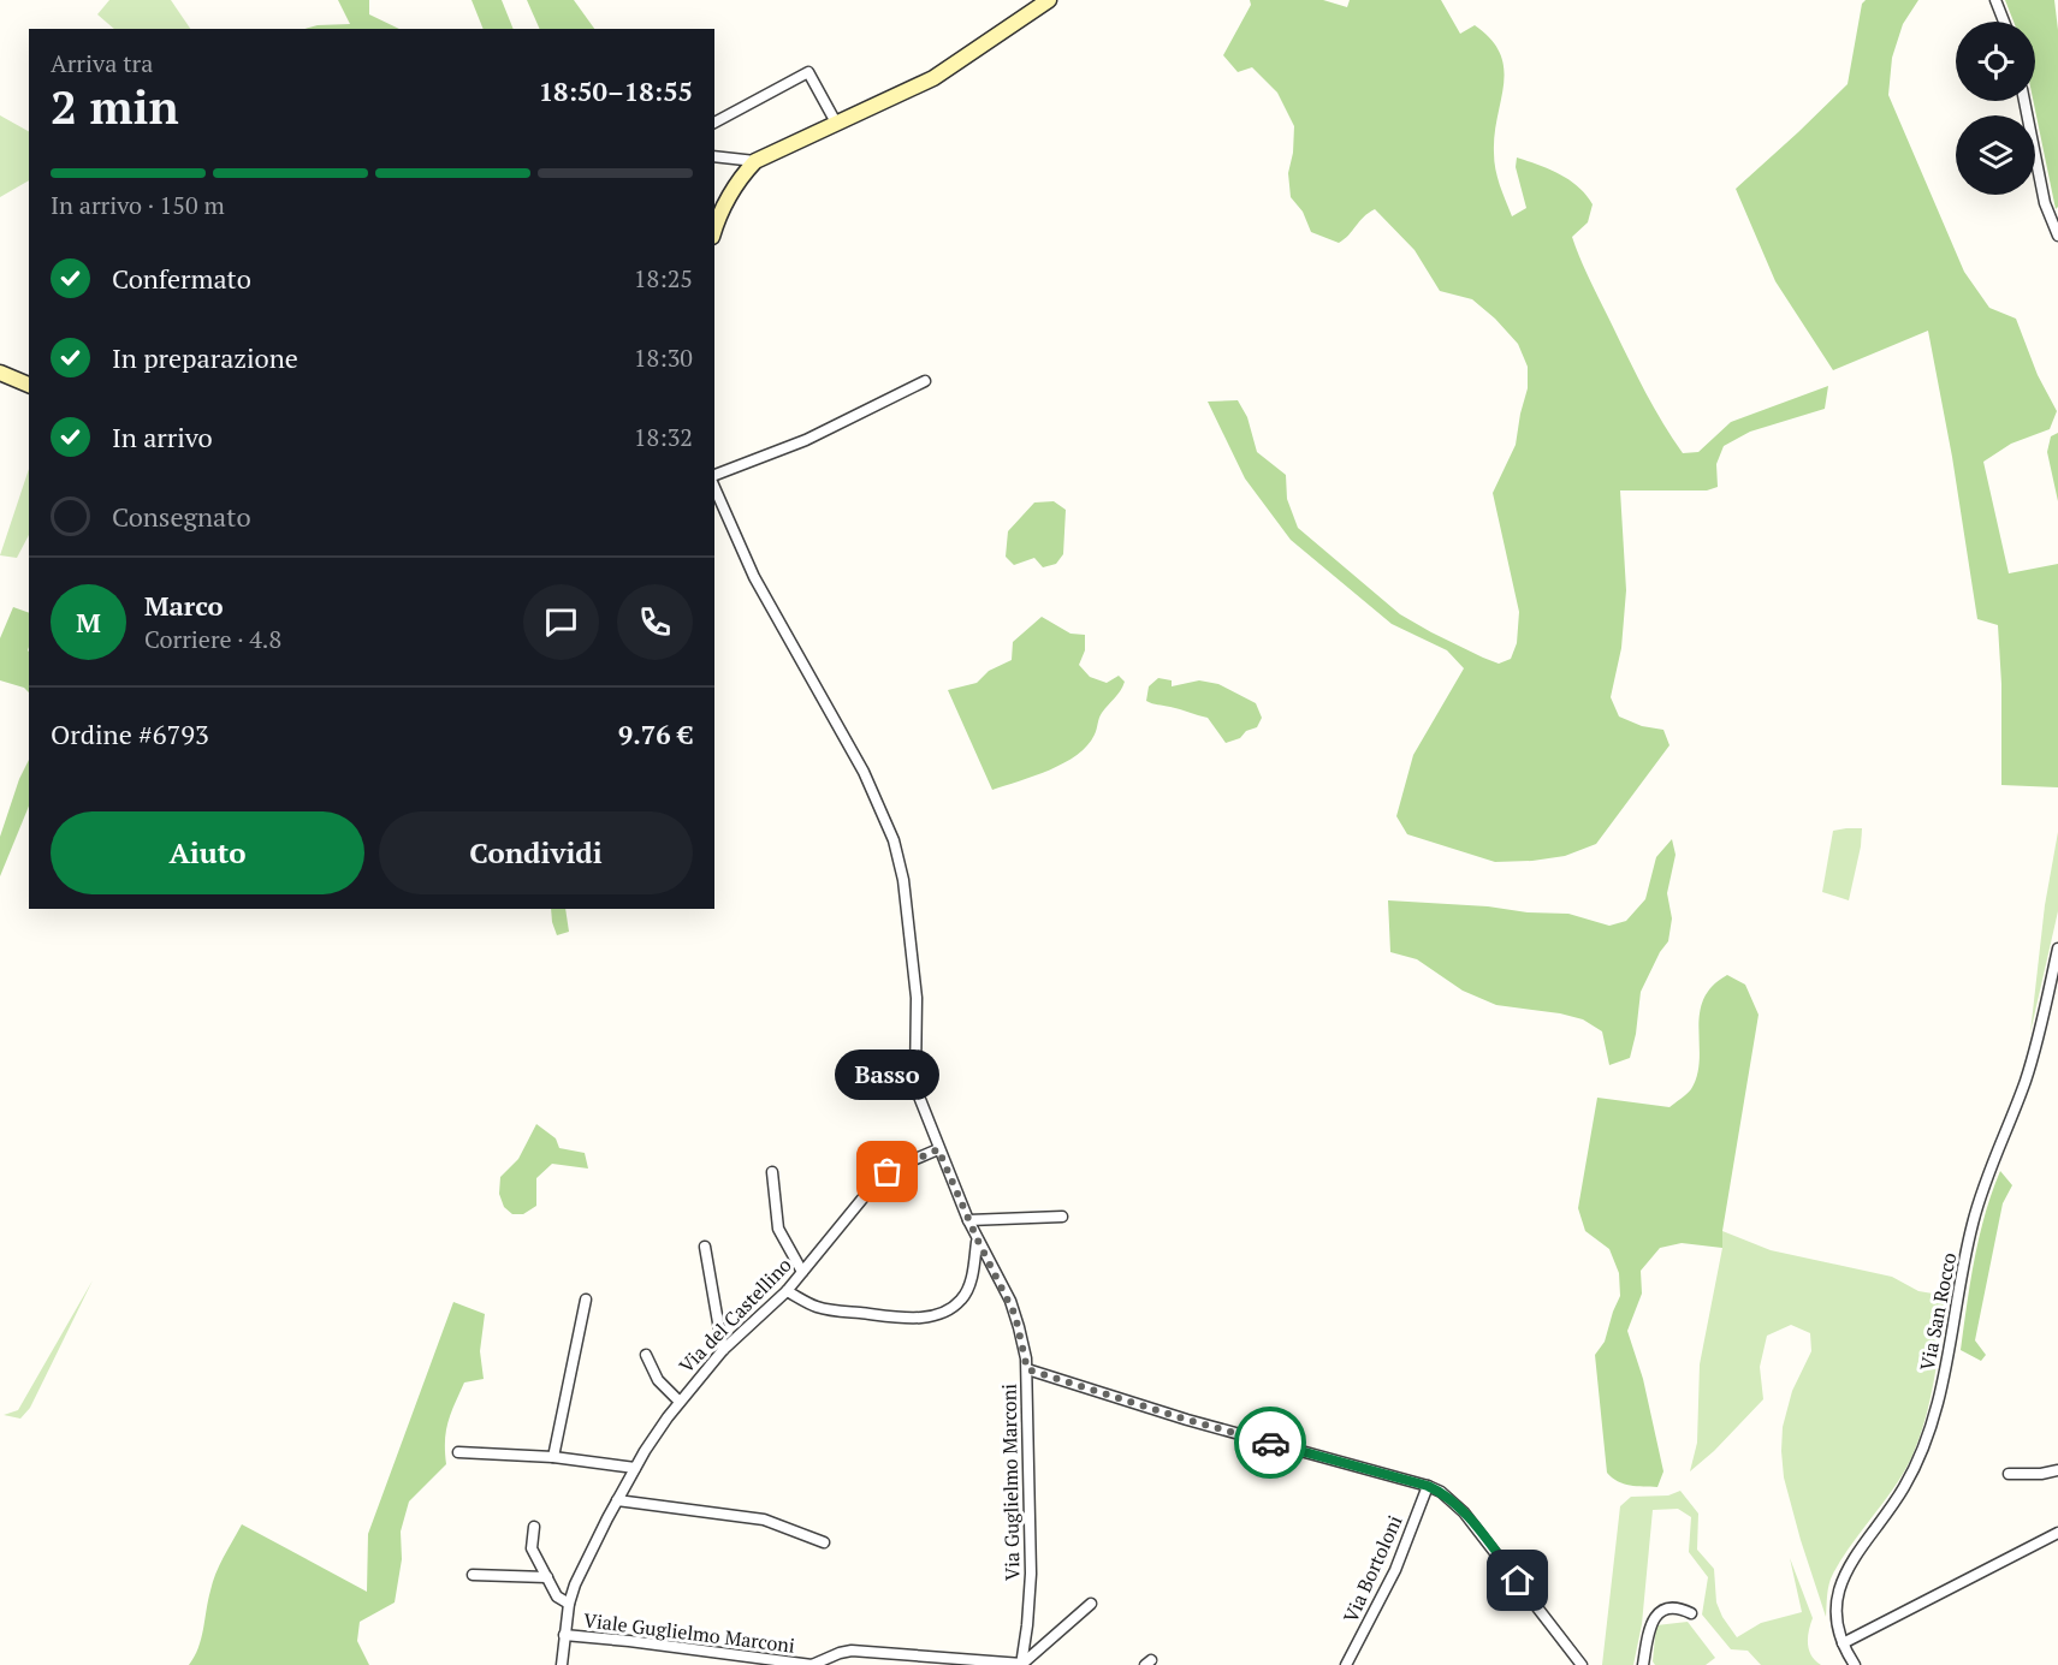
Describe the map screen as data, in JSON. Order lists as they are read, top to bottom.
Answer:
{
  "streets": {
    "street": [
      "Via San Rocco",
      "Via del Castellino",
      "Via Guglielmo Marconi",
      "Via Bortoloni",
      "Viale Guglielmo Marconi"
    ]
  },
  "crossings": [
    ["Via del Castellino", "Via Guglielmo Marconi"],
    ["Via del Castellino", "Viale Guglielmo Marconi"],
    ["Via Guglielmo Marconi", "Viale Guglielmo Marconi"]
  ],
  "places": ["Basso"],
  "page": {
    "heading": ["2 min", "Arriva tra", "18:50–18:55"],
    "panel": [
      "Marco",
      "Corriere · 4.8",
      "Ordine #6793",
      "9.76 €"
    ],
    "bar": "In arrivo · 150 m",
    "list": [
      ["Confermato", "18:25"],
      ["In preparazione", "18:30"],
      ["In arrivo", "18:32"],
      "Consegnato"
    ],
    "round": "M",
    "buttons": ["Aiuto", "Condividi"],
    "bubble": "Basso"
  }
}
